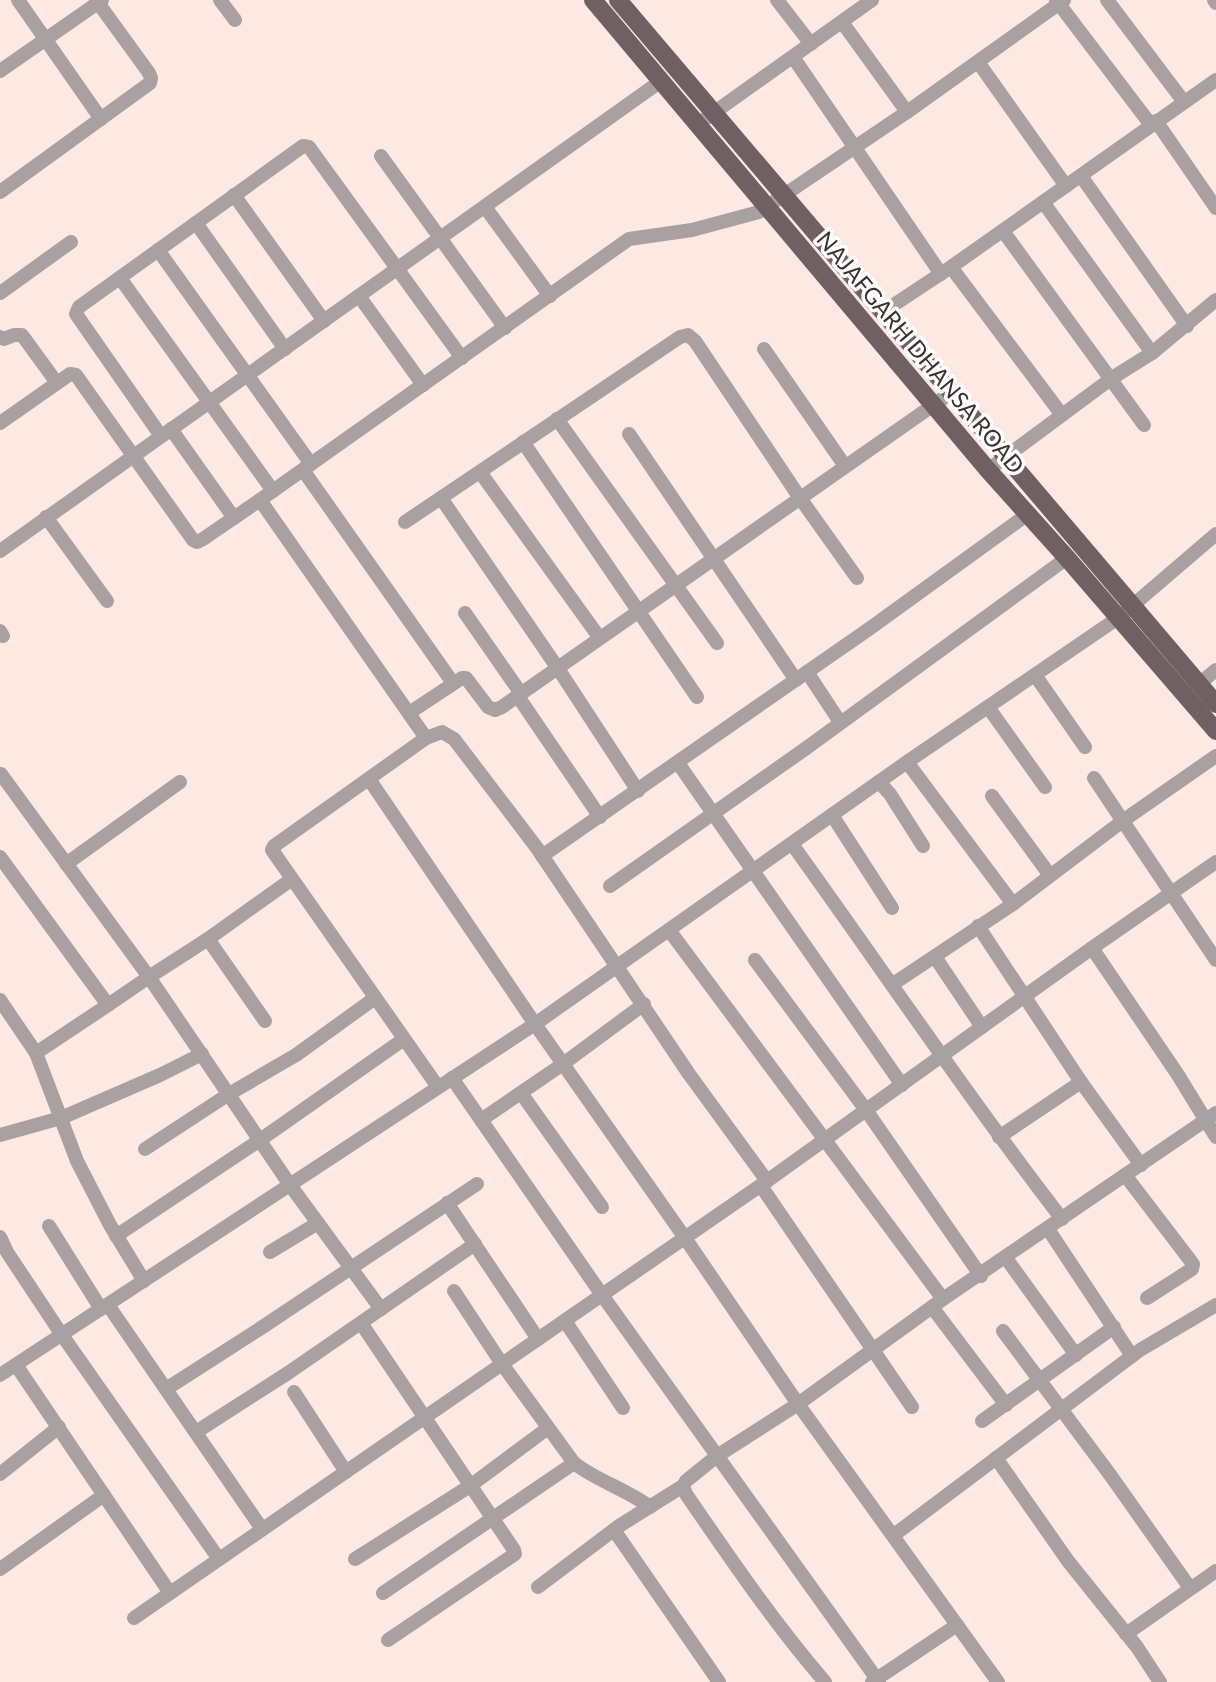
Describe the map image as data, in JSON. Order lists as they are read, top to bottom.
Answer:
{
  "streets": {
    "main road": ["NAJAFGARH DHANSA ROAD"]
  }
}
